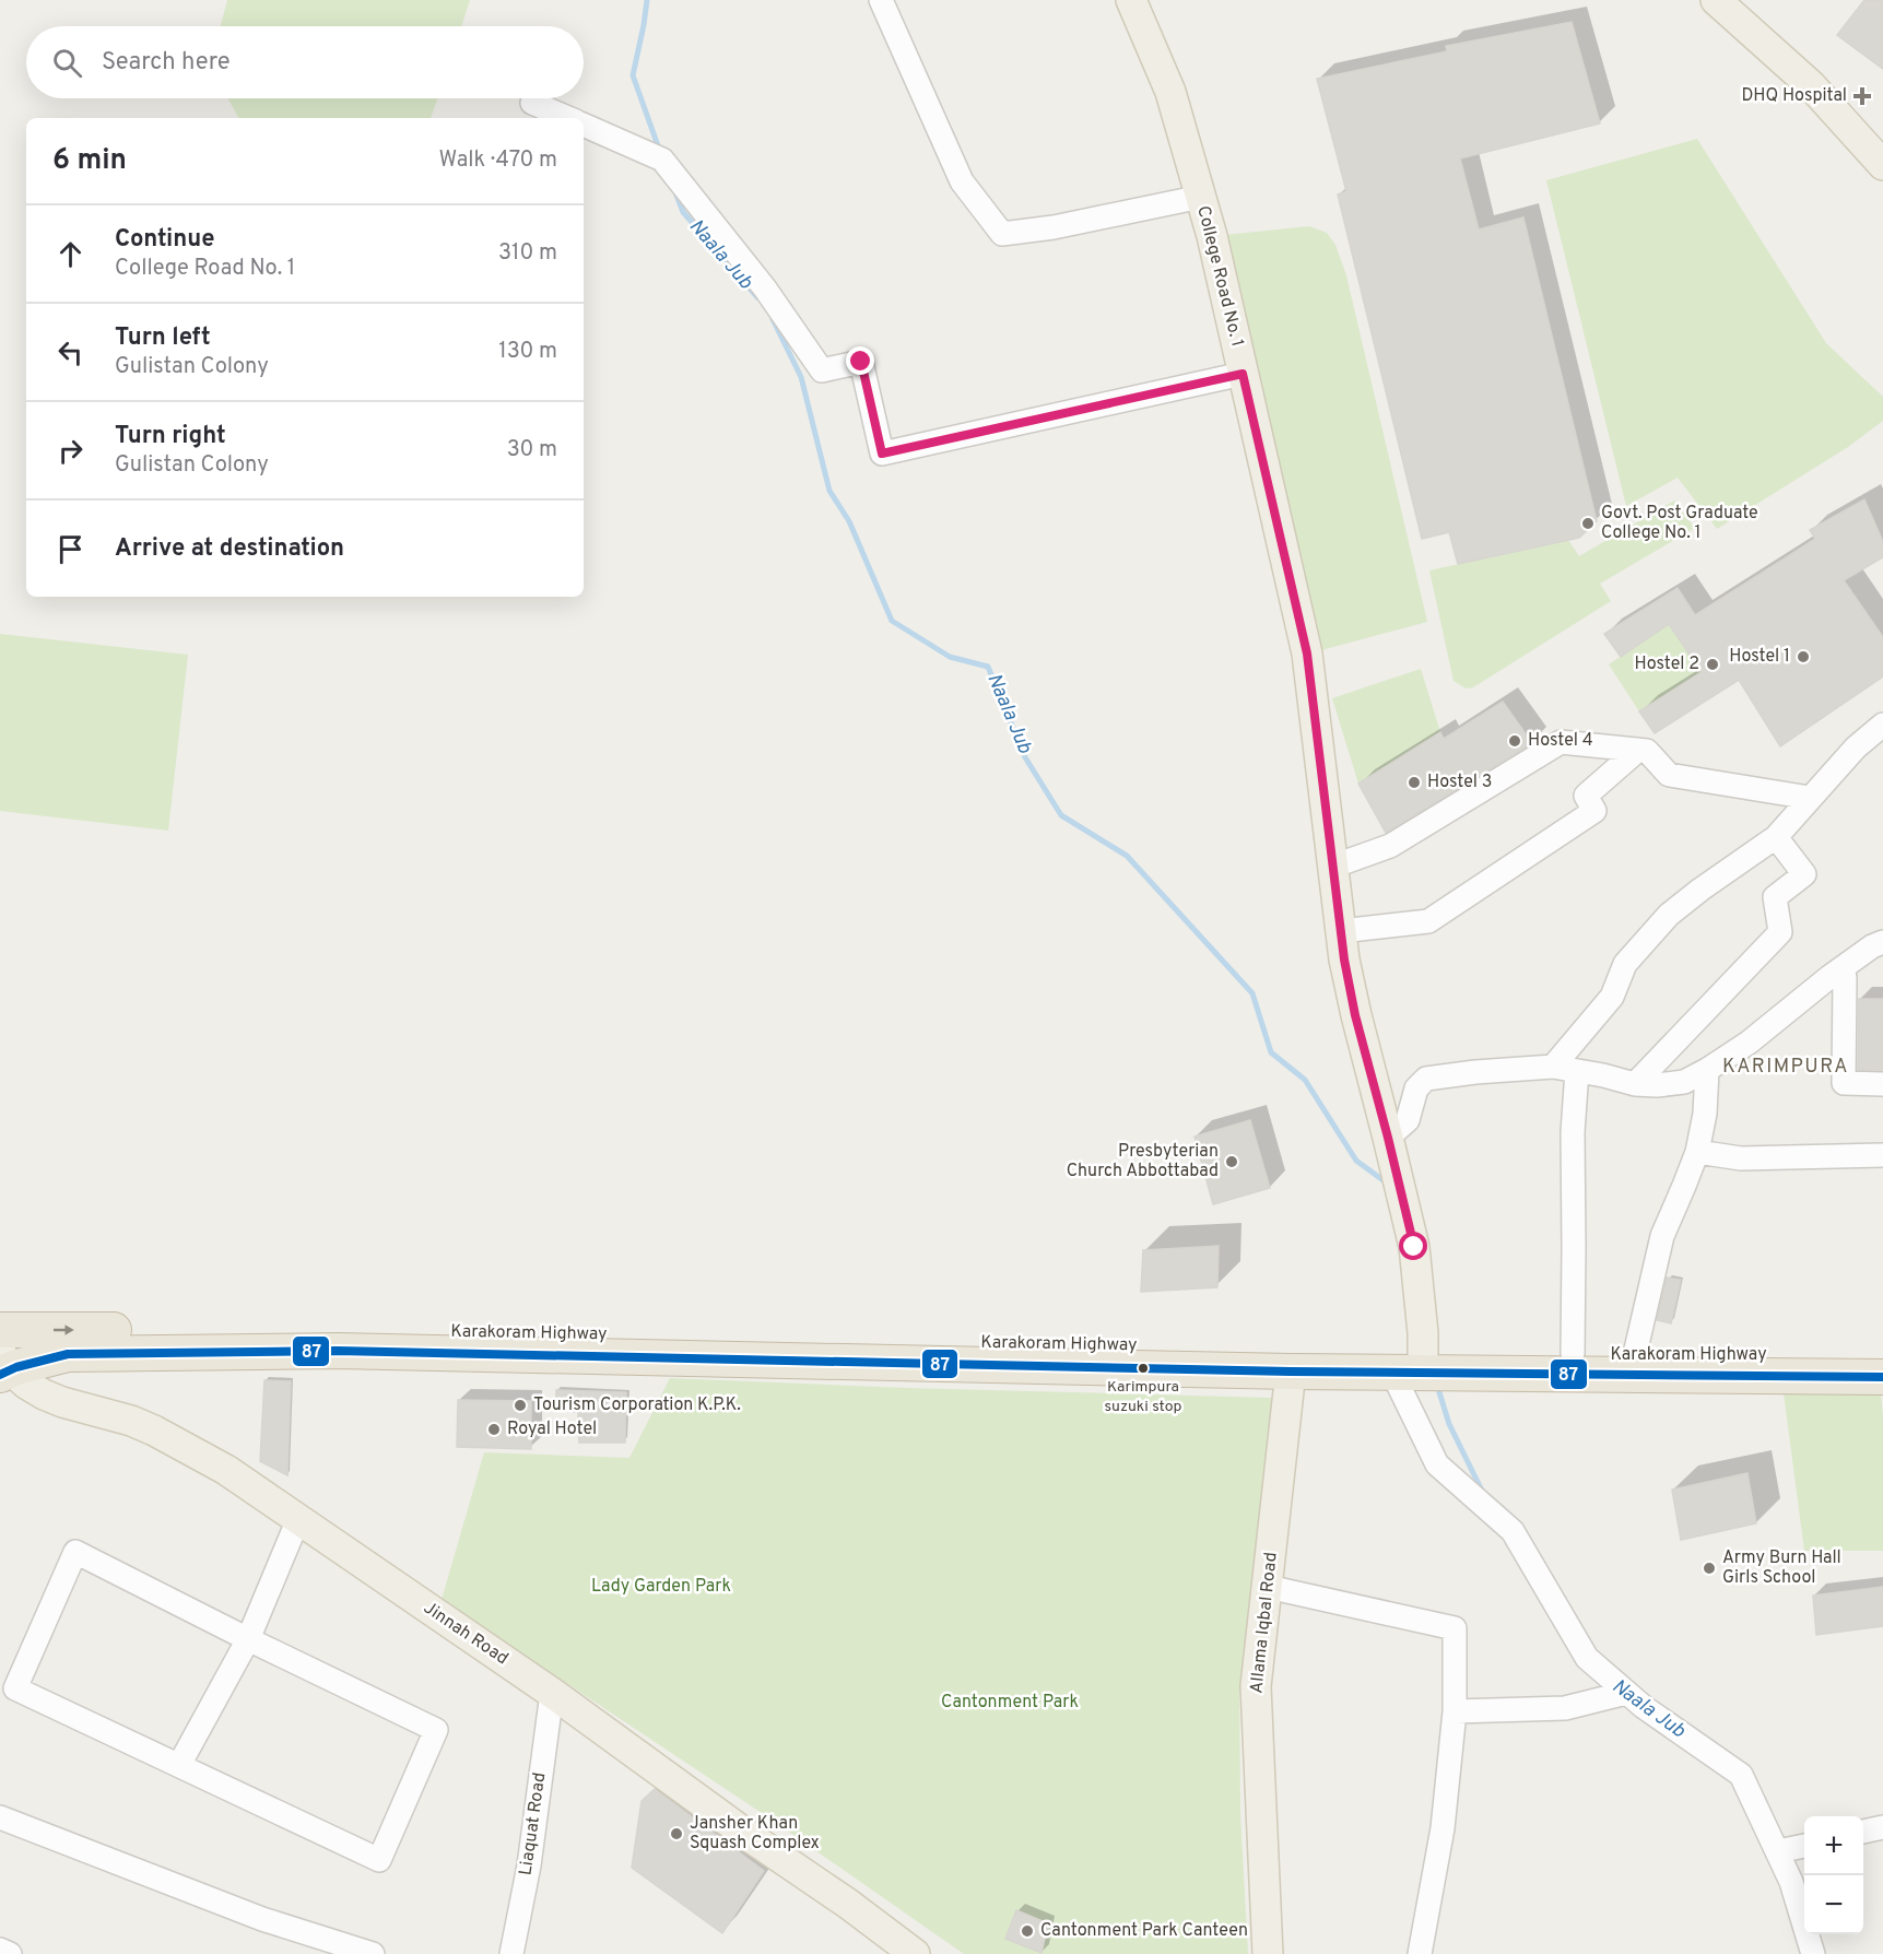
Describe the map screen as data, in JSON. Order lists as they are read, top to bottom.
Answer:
{
  "streets": {
    "highway": ["Karakoram Highway"],
    "main road": ["College Road No. 1", "Allama Iqbal Road", "Jinnah Road"],
    "street": ["Liaquat Road"]
  },
  "crossings": [
    ["College Road No. 1", "Karakoram Highway"],
    ["Karakoram Highway", "Allama Iqbal Road"],
    ["Karakoram Highway", "Jinnah Road"],
    ["Jinnah Road", "Liaquat Road"]
  ],
  "districts": ["KARIMPURA"],
  "water": ["Naala Jub"],
  "parks": ["Lady Garden Park", "Cantonment Park"],
  "places": {
    "health": ["DHQ Hospital"],
    "other": [
      "Govt. Post Graduate College No. 1",
      "Hostel 1",
      "Hostel 2",
      "Hostel 4",
      "Hostel 3",
      "Presbyterian Church Abbottabad",
      "Karimpura suzuki stop",
      "Tourism Corporation K.P.K.",
      "Royal Hotel",
      "Army Burn Hall Girls School",
      "Jansher Khan Squash Complex",
      "Cantonment Park Canteen"
    ]
  },
  "lines": ["transit line 87"],
  "page": {
    "search": "Search here",
    "heading": ["6 min", "Walk · 470 m"],
    "list": [
      ["Continue", "College Road No. 1", "310 m"],
      ["Turn left", "Gulistan Colony", "130 m"],
      ["Turn right", "Gulistan Colony", "30 m"],
      "Arrive at destination"
    ],
    "map_buttons": ["+", "−"]
  }
}
